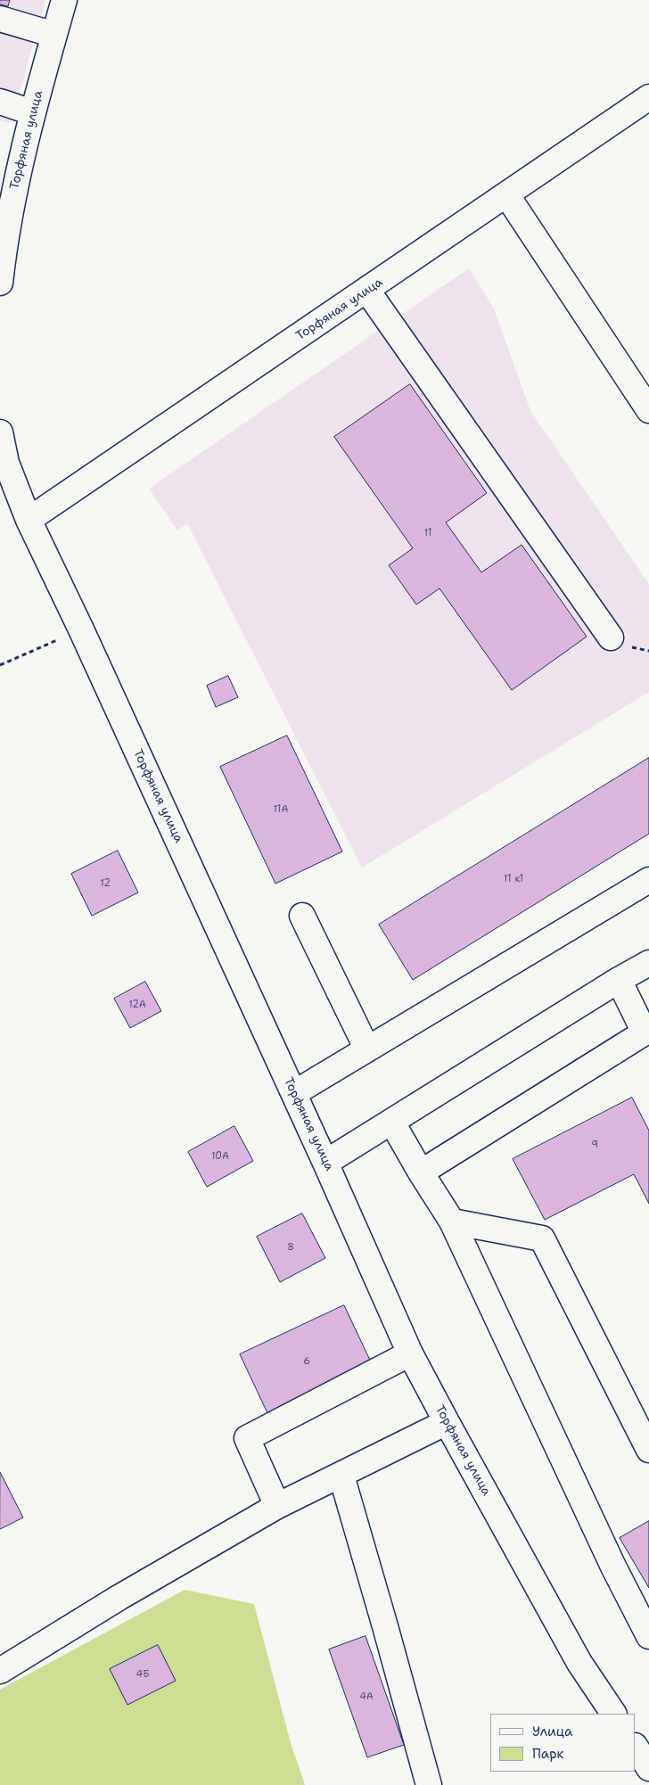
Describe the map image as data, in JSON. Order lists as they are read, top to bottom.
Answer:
{
  "streets": {
    "street": ["Торфяная улица"]
  },
  "house_numbers": [
    "11",
    "11А",
    "11 к1",
    "12",
    "12А",
    "9",
    "10А",
    "8",
    "6",
    "4Б",
    "4А"
  ],
  "legend": ["Улица", "Парк"]
}
